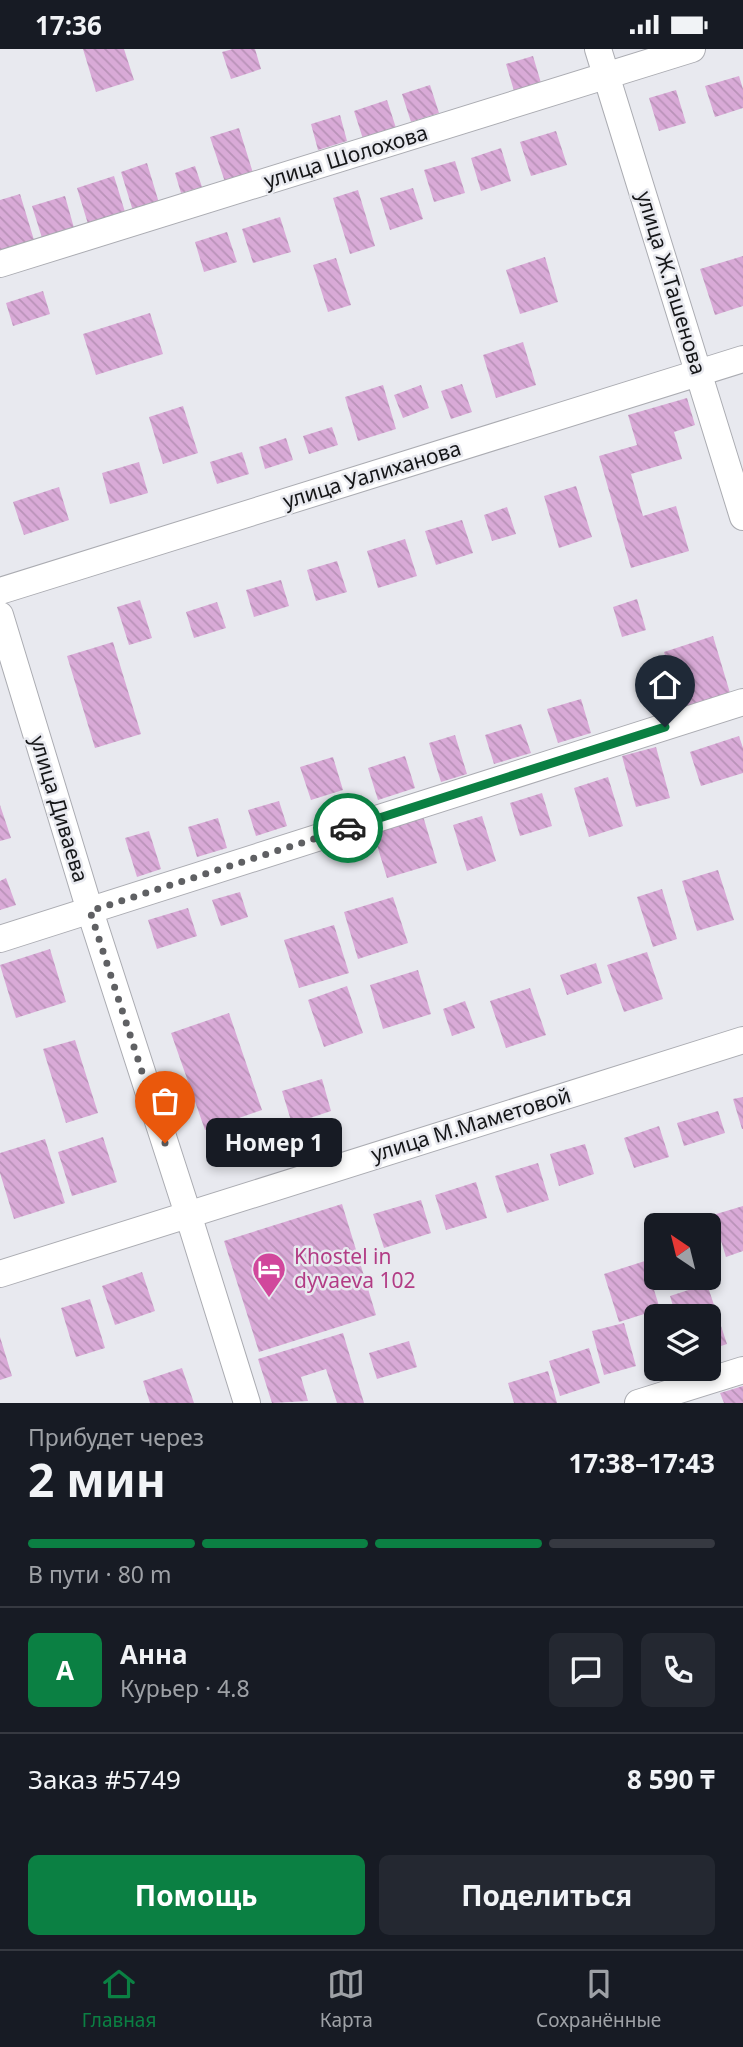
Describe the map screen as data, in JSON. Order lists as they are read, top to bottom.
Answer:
{
  "streets": {
    "street": [
      "улица Шолохова",
      "улица Ж.Ташенова",
      "улица Уалиханова",
      "улица Диваева",
      "улица М.Маметовой"
    ]
  },
  "crossings": [
    ["улица Шолохова", "улица Ж.Ташенова"],
    ["улица Ж.Ташенова", "улица Уалиханова"],
    ["улица Диваева", "улица М.Маметовой"]
  ],
  "places": {
    "other": ["Номер 1"],
    "hotel": ["Khostel in dyvaeva 102"]
  },
  "north": "top left",
  "page": {
    "status": "17:36",
    "bubble": "Номер 1",
    "heading": ["2 мин", "Прибудет через", "17:38–17:43"],
    "panel": [
      "Анна",
      "Курьер · 4.8",
      "Заказ #5749",
      "8 590 ₸"
    ],
    "bar": "В пути · 80 m",
    "round": "А",
    "buttons": ["Помощь", "Поделиться"],
    "tabs": ["Главная", "Карта", "Сохранённые"]
  }
}
